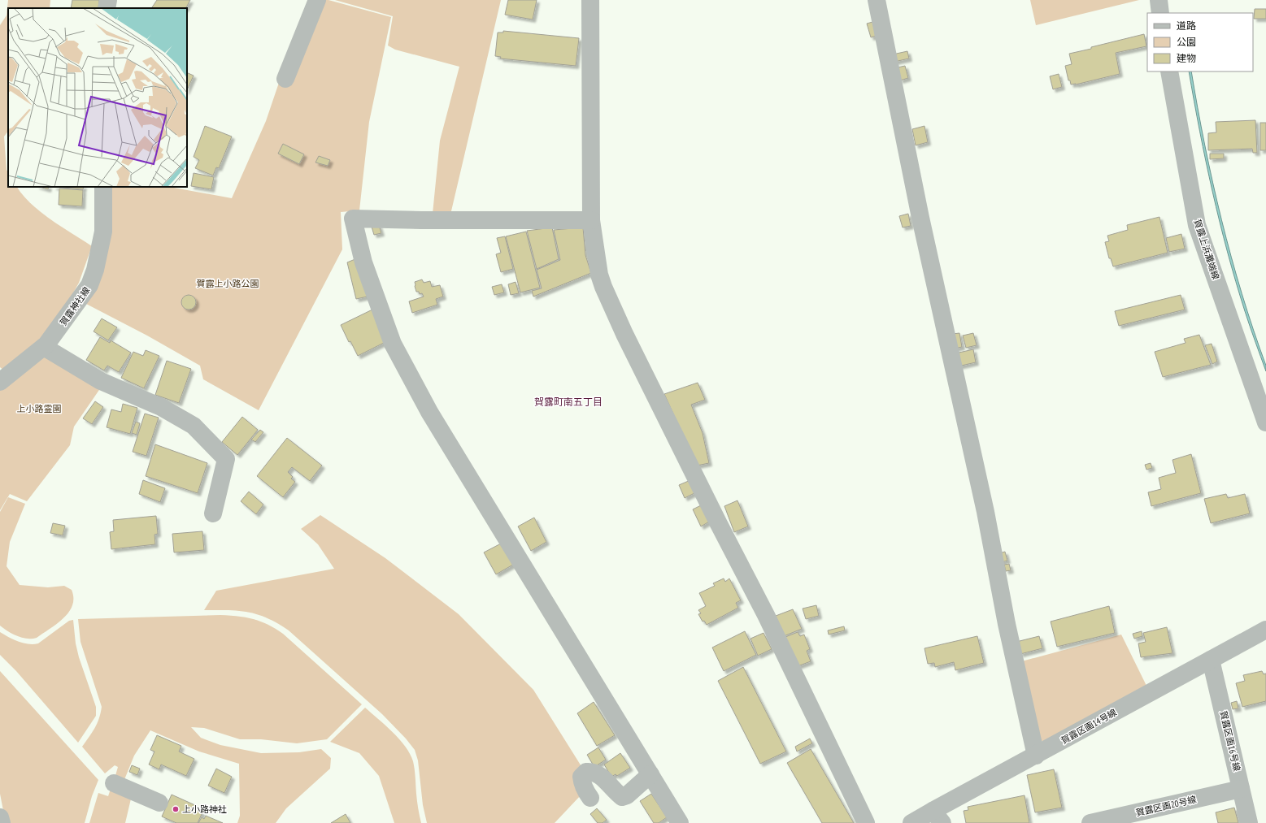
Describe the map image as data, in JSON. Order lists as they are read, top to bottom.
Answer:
{
  "streets": {
    "street": [
      "賀露上浜灘端線",
      "賀露神社線",
      "賀露区画14号線",
      "賀露区画16号線",
      "賀露区画20号線"
    ]
  },
  "crossings": [
    ["賀露区画14号線", "賀露区画16号線"],
    ["賀露区画16号線", "賀露区画20号線"]
  ],
  "districts": ["賀露町南五丁目"],
  "parks": ["賀露上小路公園", "上小路霊園"],
  "places": ["上小路神社"],
  "legend": ["道路", "公園", "建物"]
}
